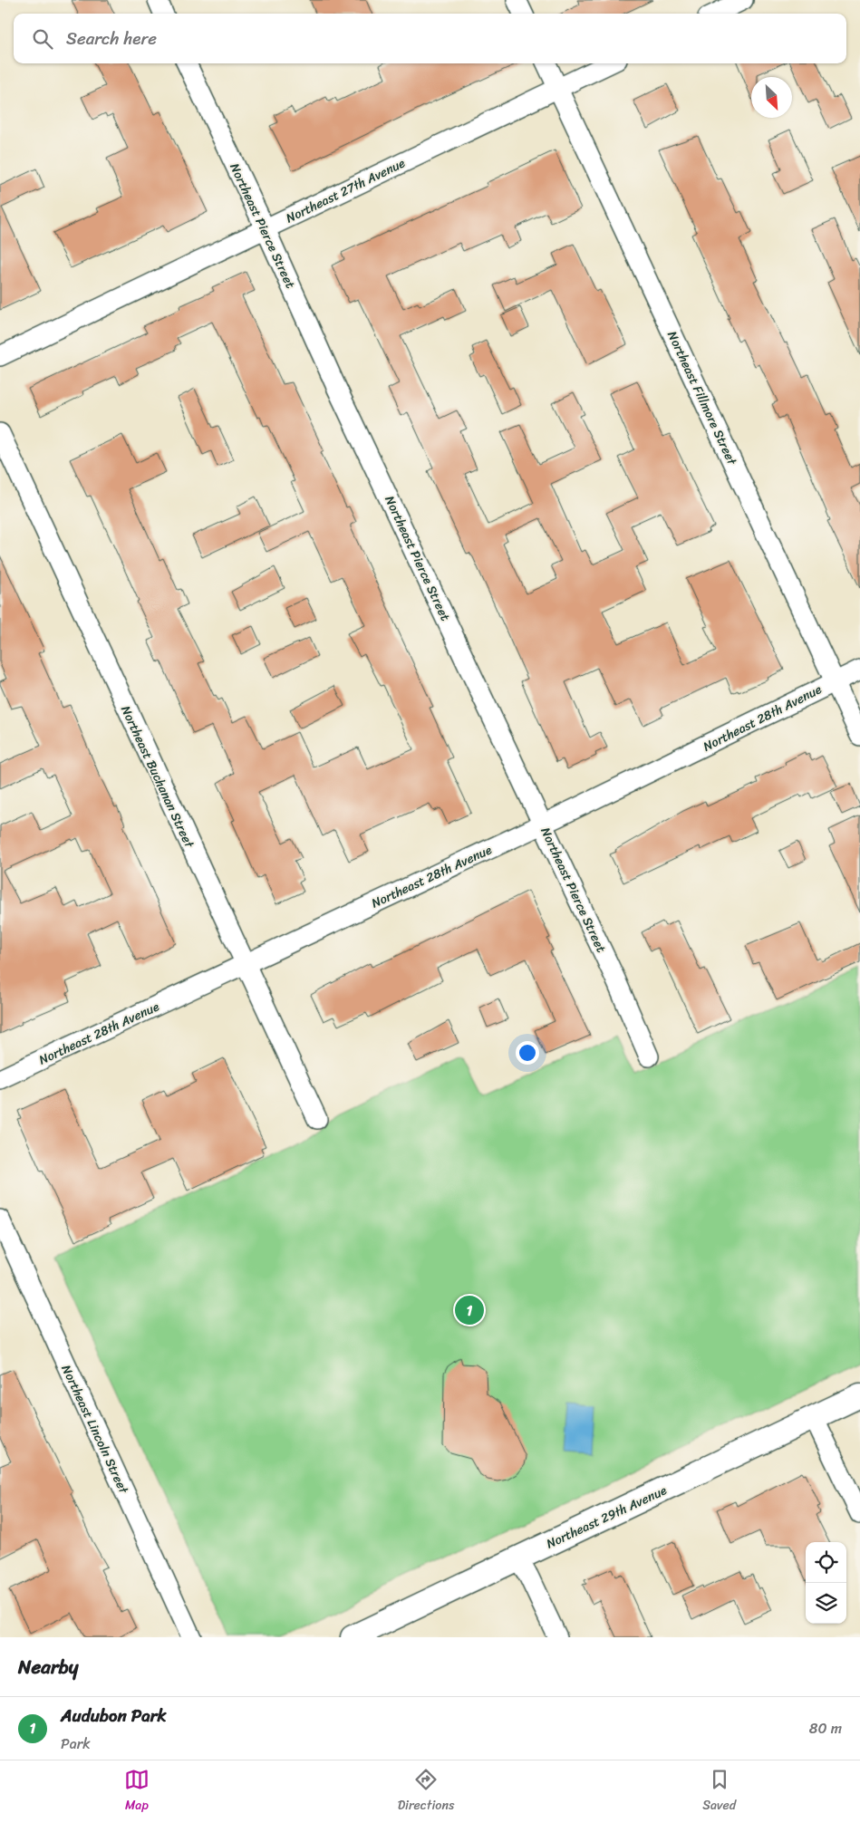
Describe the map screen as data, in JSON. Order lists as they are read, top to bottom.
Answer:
{
  "streets": {
    "street": [
      "Northeast 27th Avenue",
      "Northeast Pierce Street",
      "Northeast Fillmore Street",
      "Northeast 28th Avenue",
      "Northeast Buchanan Street",
      "Northeast Lincoln Street",
      "Northeast 29th Avenue"
    ]
  },
  "crossings": [
    ["Northeast 27th Avenue", "Northeast Pierce Street"],
    ["Northeast 27th Avenue", "Northeast Fillmore Street"],
    ["Northeast Pierce Street", "Northeast 28th Avenue"],
    ["Northeast Fillmore Street", "Northeast 28th Avenue"],
    ["Northeast 28th Avenue", "Northeast Buchanan Street"]
  ],
  "north": "bottom right",
  "page": {
    "search": "Search here",
    "pins": "1",
    "heading": "Nearby",
    "list": [
      {
        "mark": "1",
        "name": "Audubon Park",
        "note": "Park",
        "value": "80 m"
      }
    ],
    "nav": ["Map", "Directions", "Saved"]
  }
}
